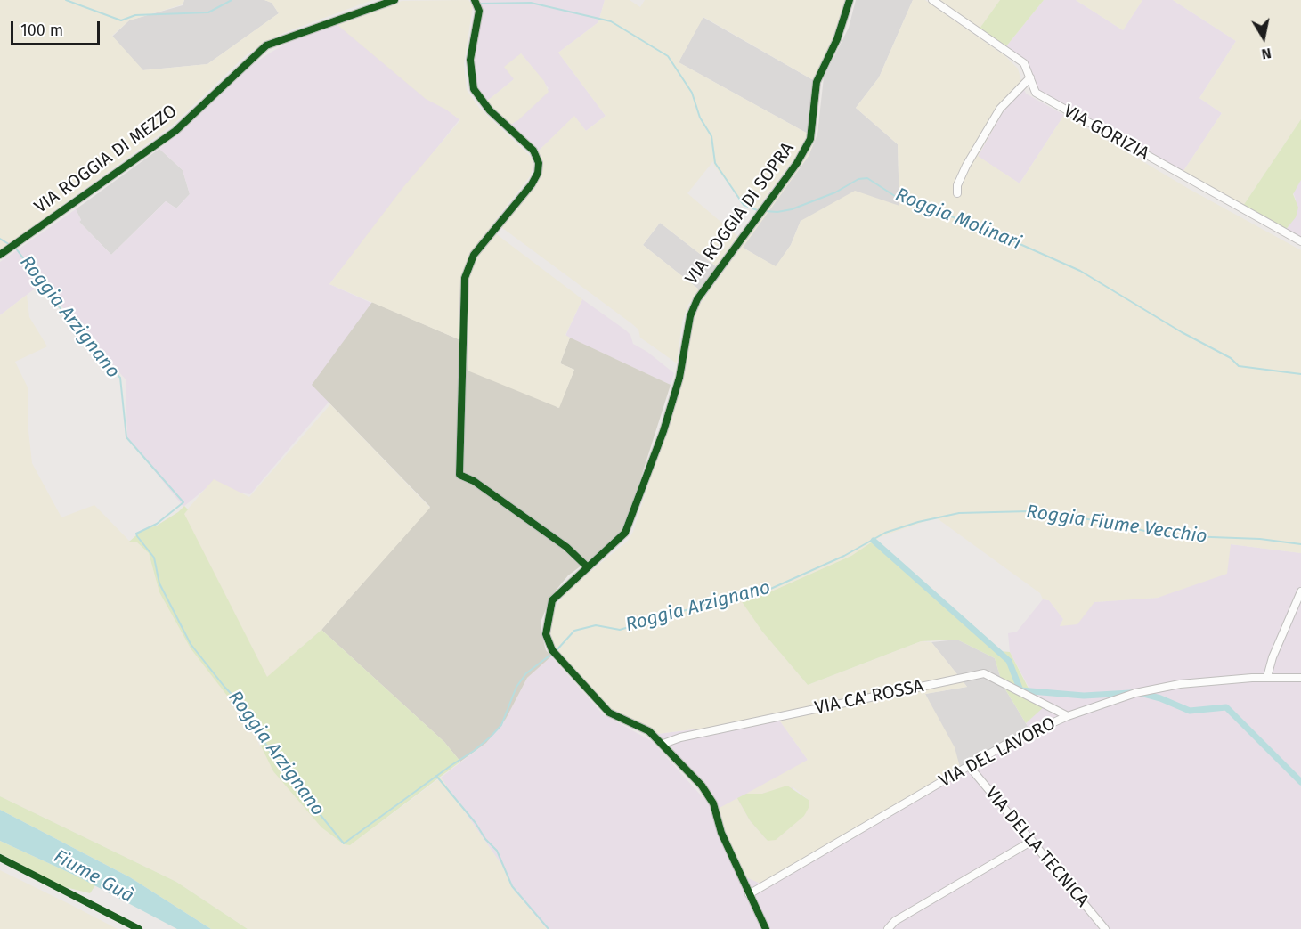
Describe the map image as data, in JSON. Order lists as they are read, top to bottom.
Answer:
{
  "streets": {
    "street": [
      "VIA GORIZIA",
      "VIA ROGGIA DI MEZZO",
      "VIA ROGGIA DI SOPRA",
      "VIA CA' ROSSA",
      "VIA DEL LAVORO",
      "VIA DELLA TECNICA"
    ]
  },
  "crossings": [
    ["VIA ROGGIA DI SOPRA", "VIA CA' ROSSA"],
    ["VIA CA' ROSSA", "VIA DEL LAVORO"],
    ["VIA DEL LAVORO", "VIA DELLA TECNICA"]
  ],
  "water": [
    "Roggia Molinari",
    "Roggia Arzignano",
    "Roggia Fiume Vecchio",
    "Fiume Guà"
  ],
  "scale_bar": "100 m",
  "north": "bottom"
}
